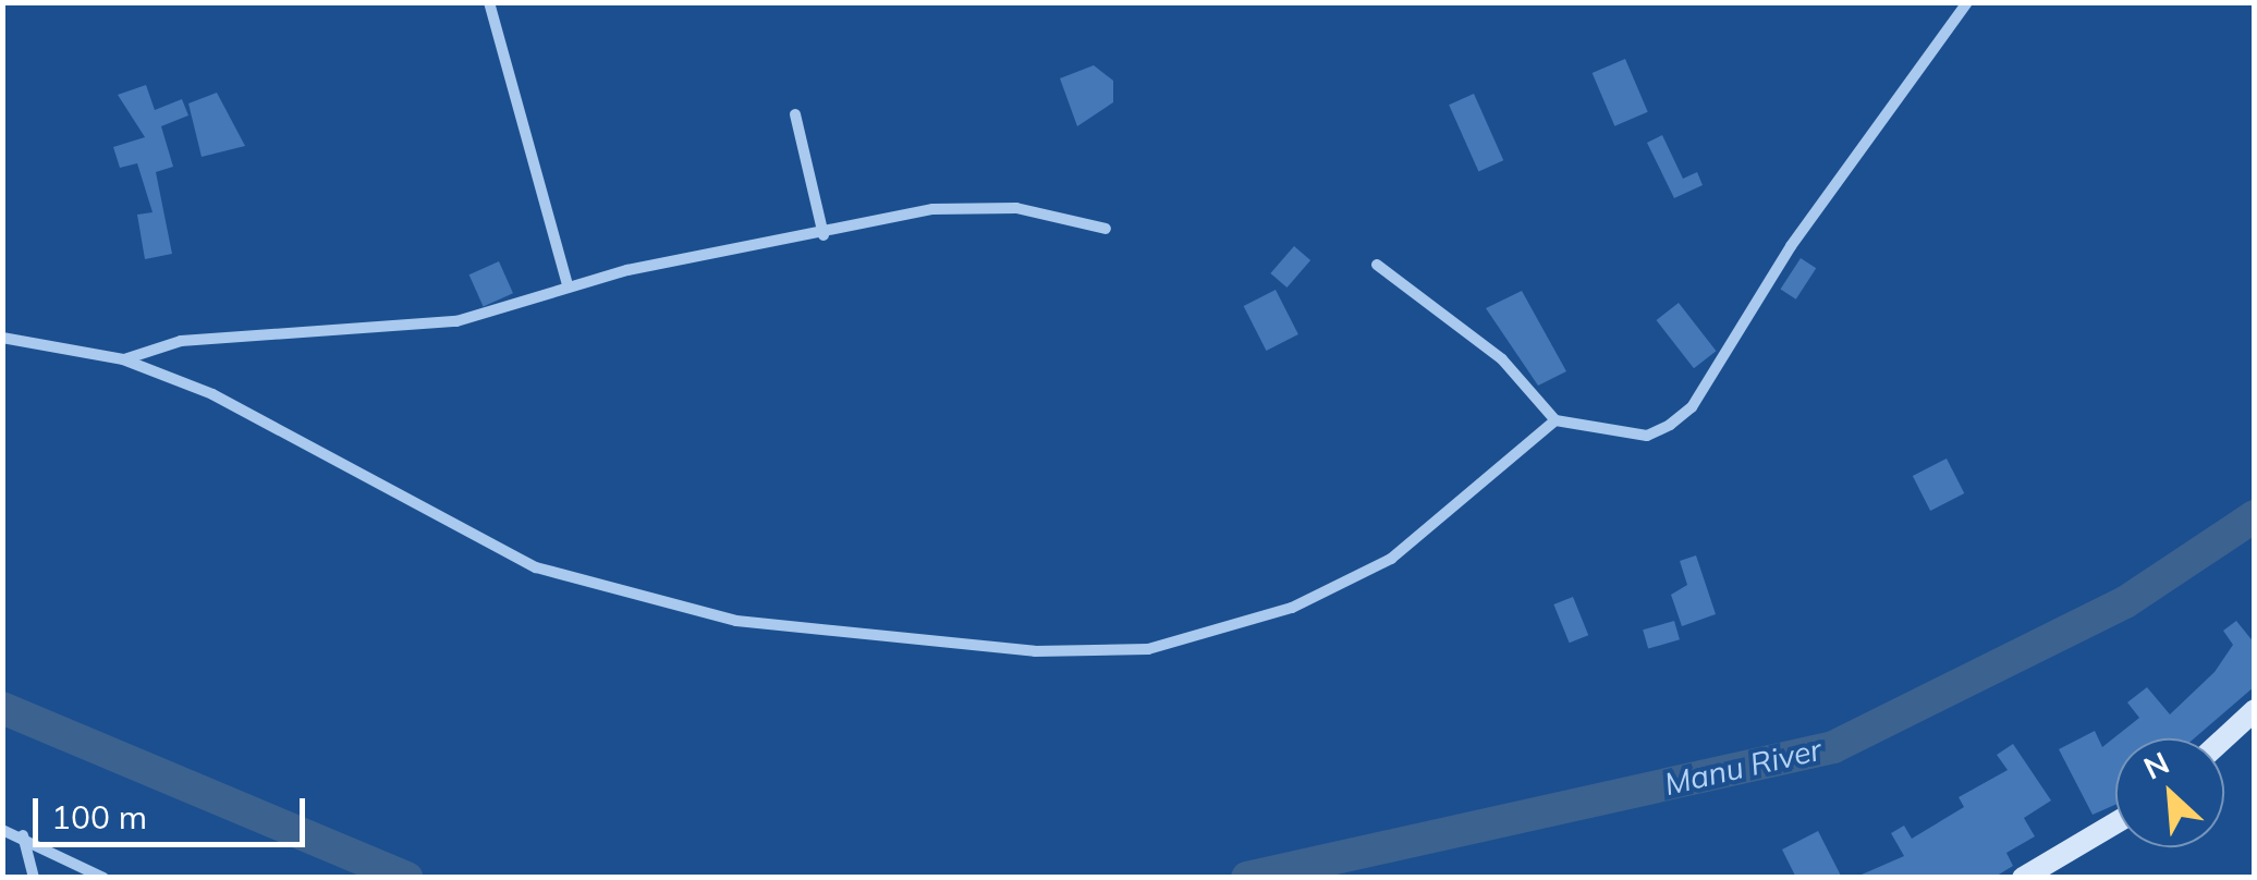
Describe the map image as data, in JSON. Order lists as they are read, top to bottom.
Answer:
{
  "water": ["Manu River"],
  "scale_bar": "100 m",
  "north": "top left"
}
